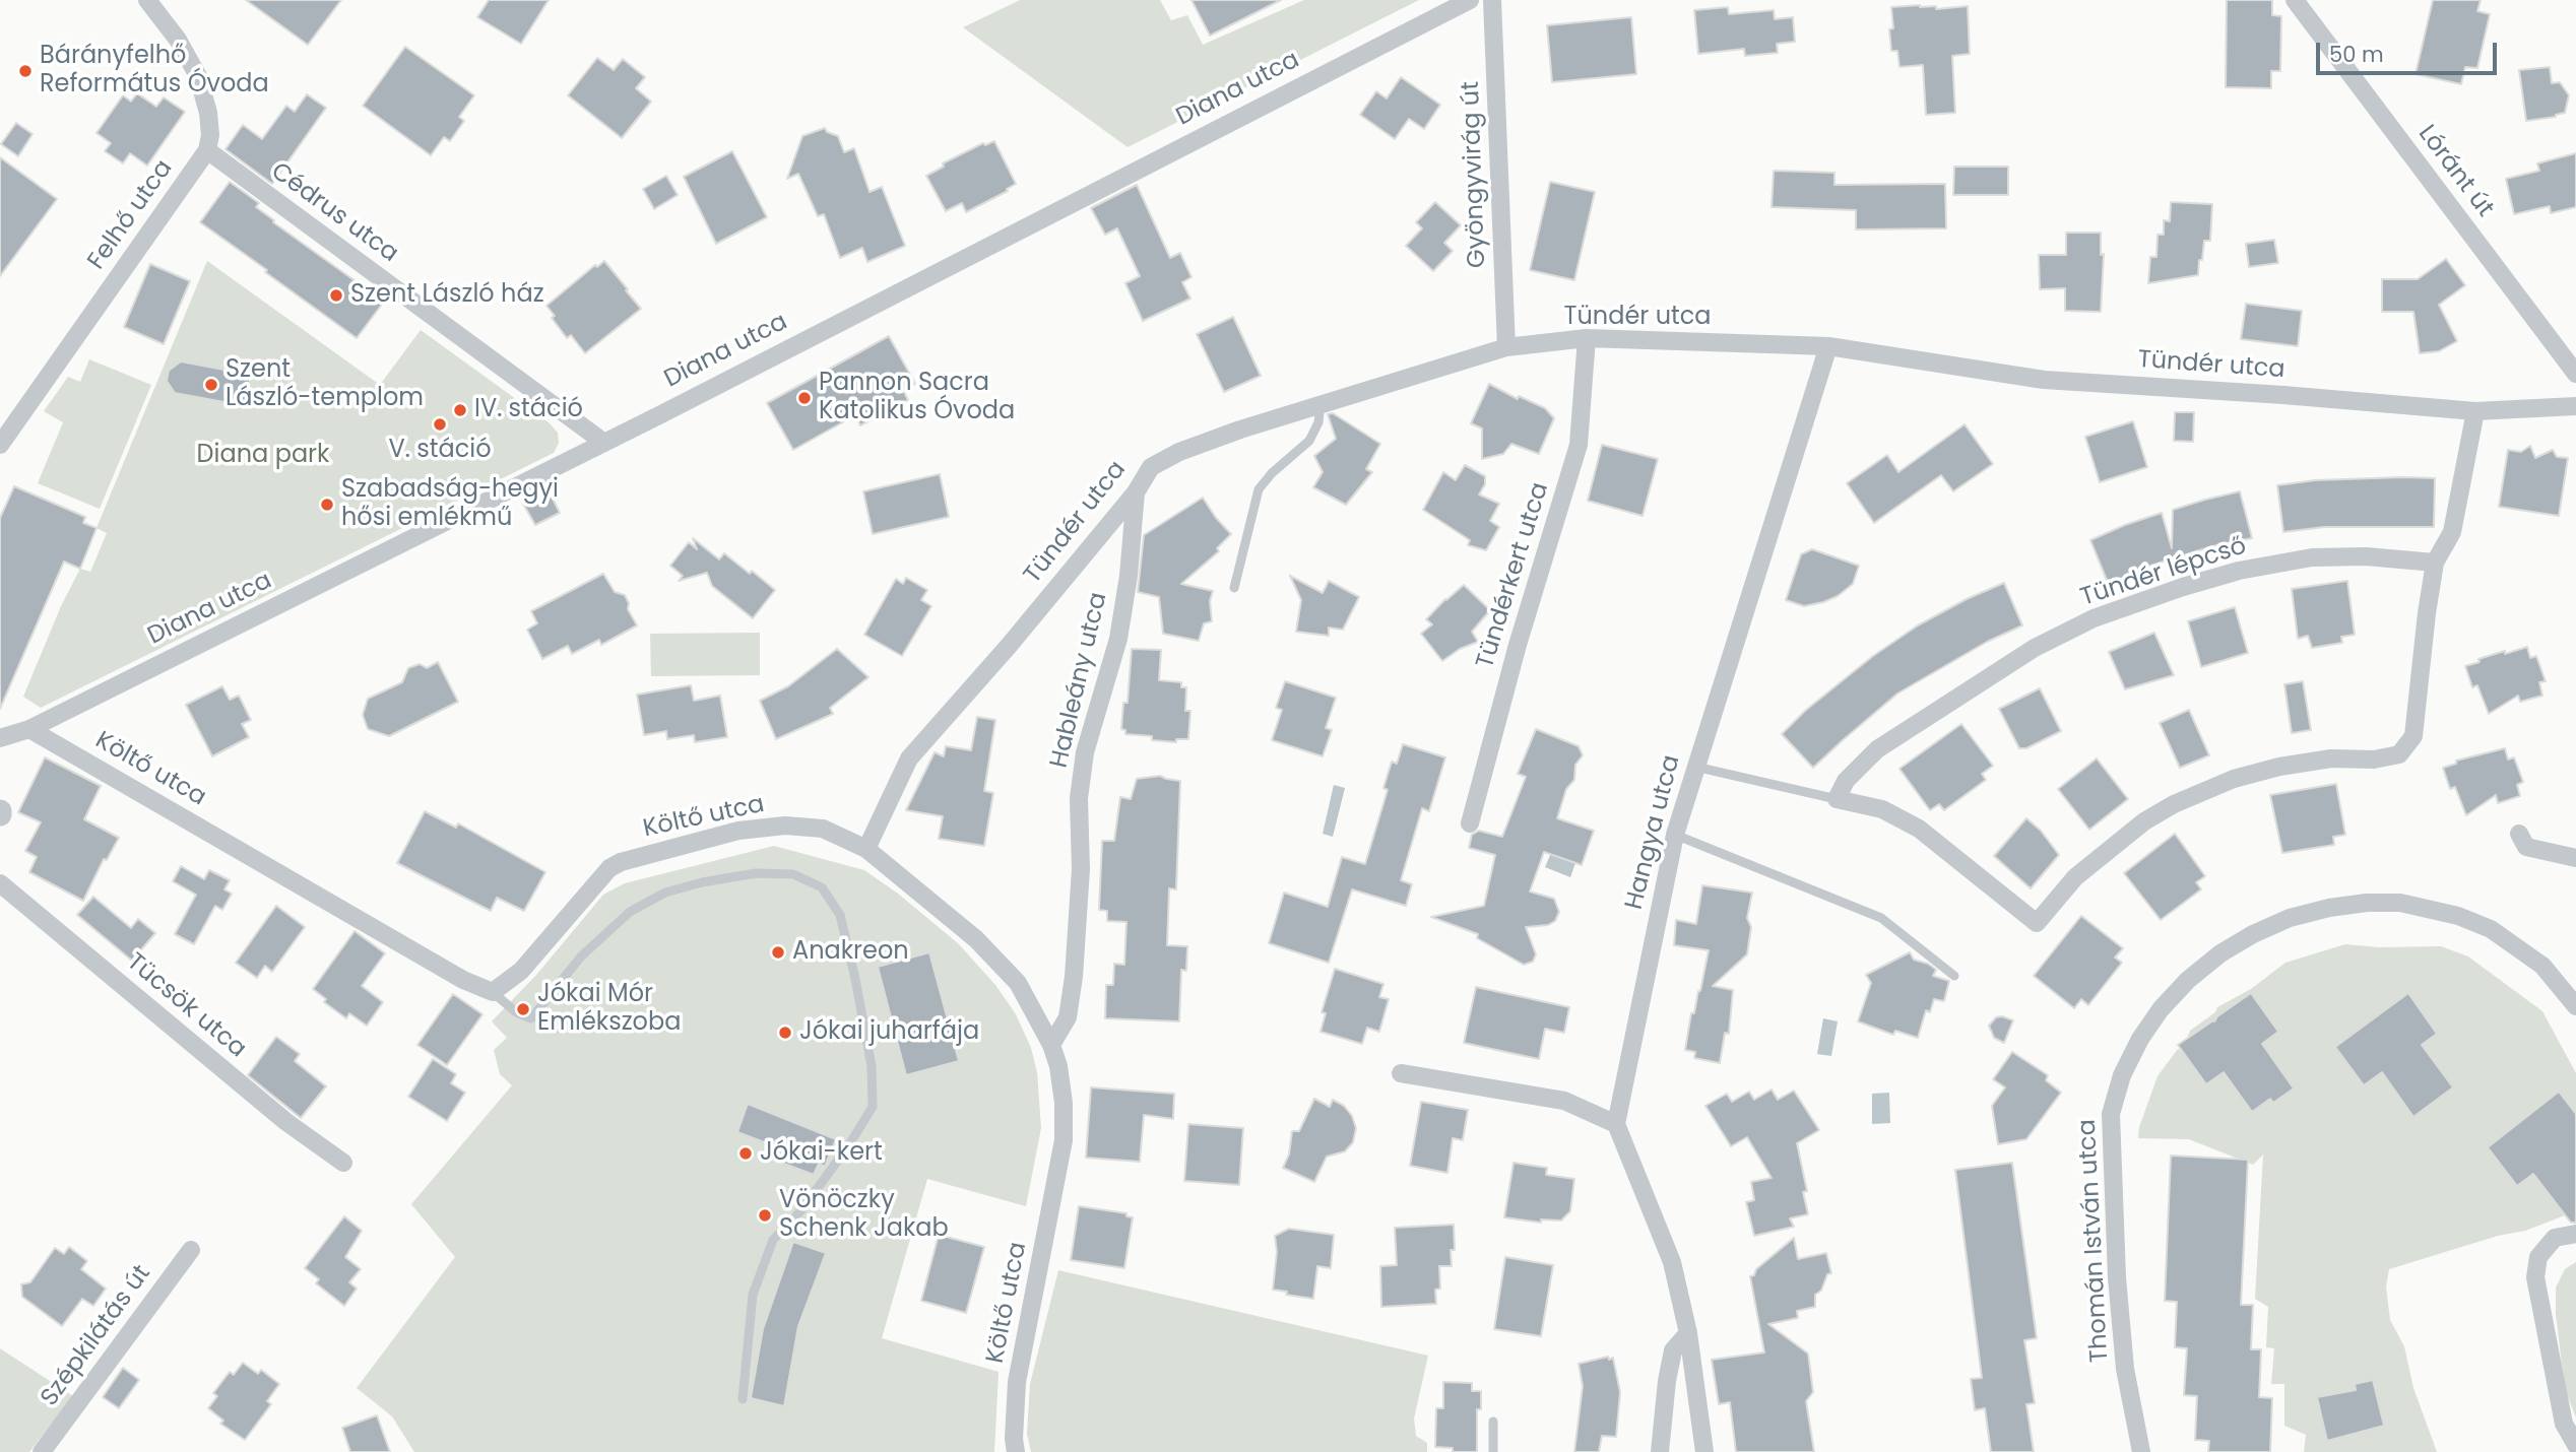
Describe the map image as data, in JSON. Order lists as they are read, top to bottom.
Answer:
{
  "streets": {
    "street": [
      "Diana utca",
      "Lóránt út",
      "Gyöngyvirág út",
      "Cédrus utca",
      "Felhő utca",
      "Tündér utca",
      "Tündér lépcső",
      "Tündérkert utca",
      "Hableány utca",
      "Költő utca",
      "Hangya utca",
      "Tücsök utca",
      "Thomán István utca",
      "Szépkilátás út"
    ]
  },
  "crossings": [
    ["Diana utca", "Cédrus utca"],
    ["Diana utca", "Költő utca"],
    ["Gyöngyvirág út", "Tündér utca"],
    ["Cédrus utca", "Felhő utca"],
    ["Tündér utca", "Tündérkert utca"],
    ["Tündér utca", "Hableány utca"],
    ["Tündér utca", "Költő utca"],
    ["Tündér utca", "Hangya utca"],
    ["Hableány utca", "Költő utca"]
  ],
  "parks": ["Diana park"],
  "places": [
    "Bárányfelhő Református Óvoda",
    "Szent László ház",
    "Szent László-templom",
    "Pannon Sacra Katolikus Óvoda",
    "IV. stáció",
    "V. stáció",
    "Szabadság-hegyi hősi emlékmű",
    "Anakreon",
    "Jókai Mór Emlékszoba",
    "Jókai juharfája",
    "Jókai-kert",
    "Vönöczky Schenk Jakab"
  ],
  "scale_bar": "50 m"
}
